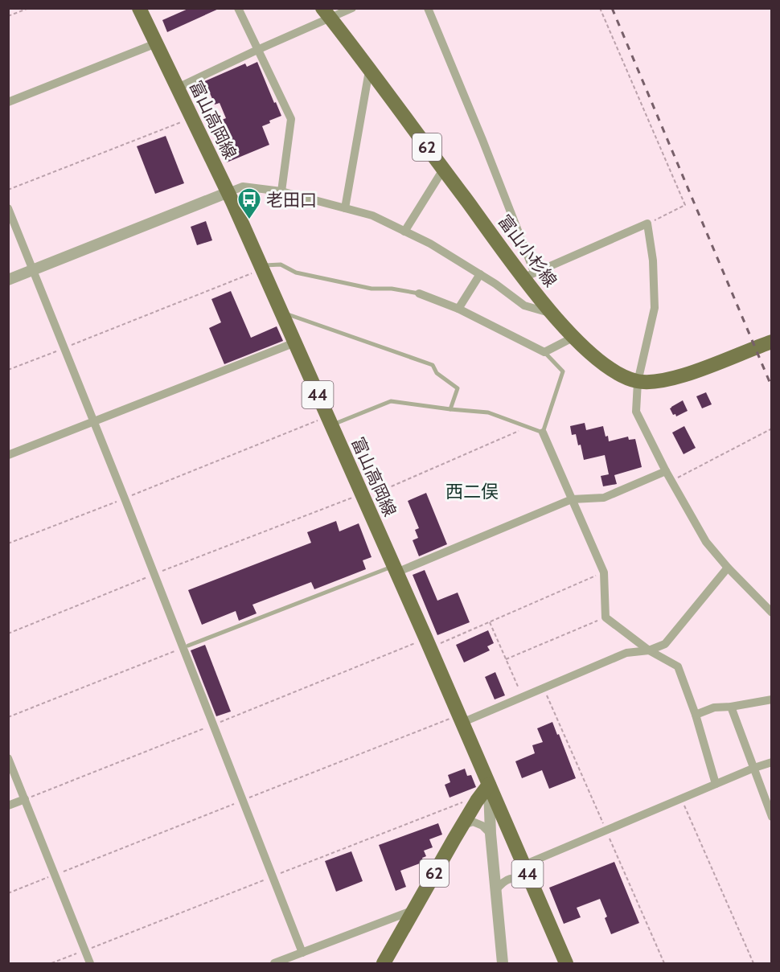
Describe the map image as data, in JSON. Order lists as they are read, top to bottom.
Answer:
{
  "streets": {
    "main road": [
      "富山高岡線",
      "62",
      "富山小杉線",
      "44"
    ]
  },
  "crossings": [
    ["富山高岡線", "62"]
  ],
  "districts": ["西二俣"],
  "places": {
    "bus stop": ["老田口"]
  }
}
